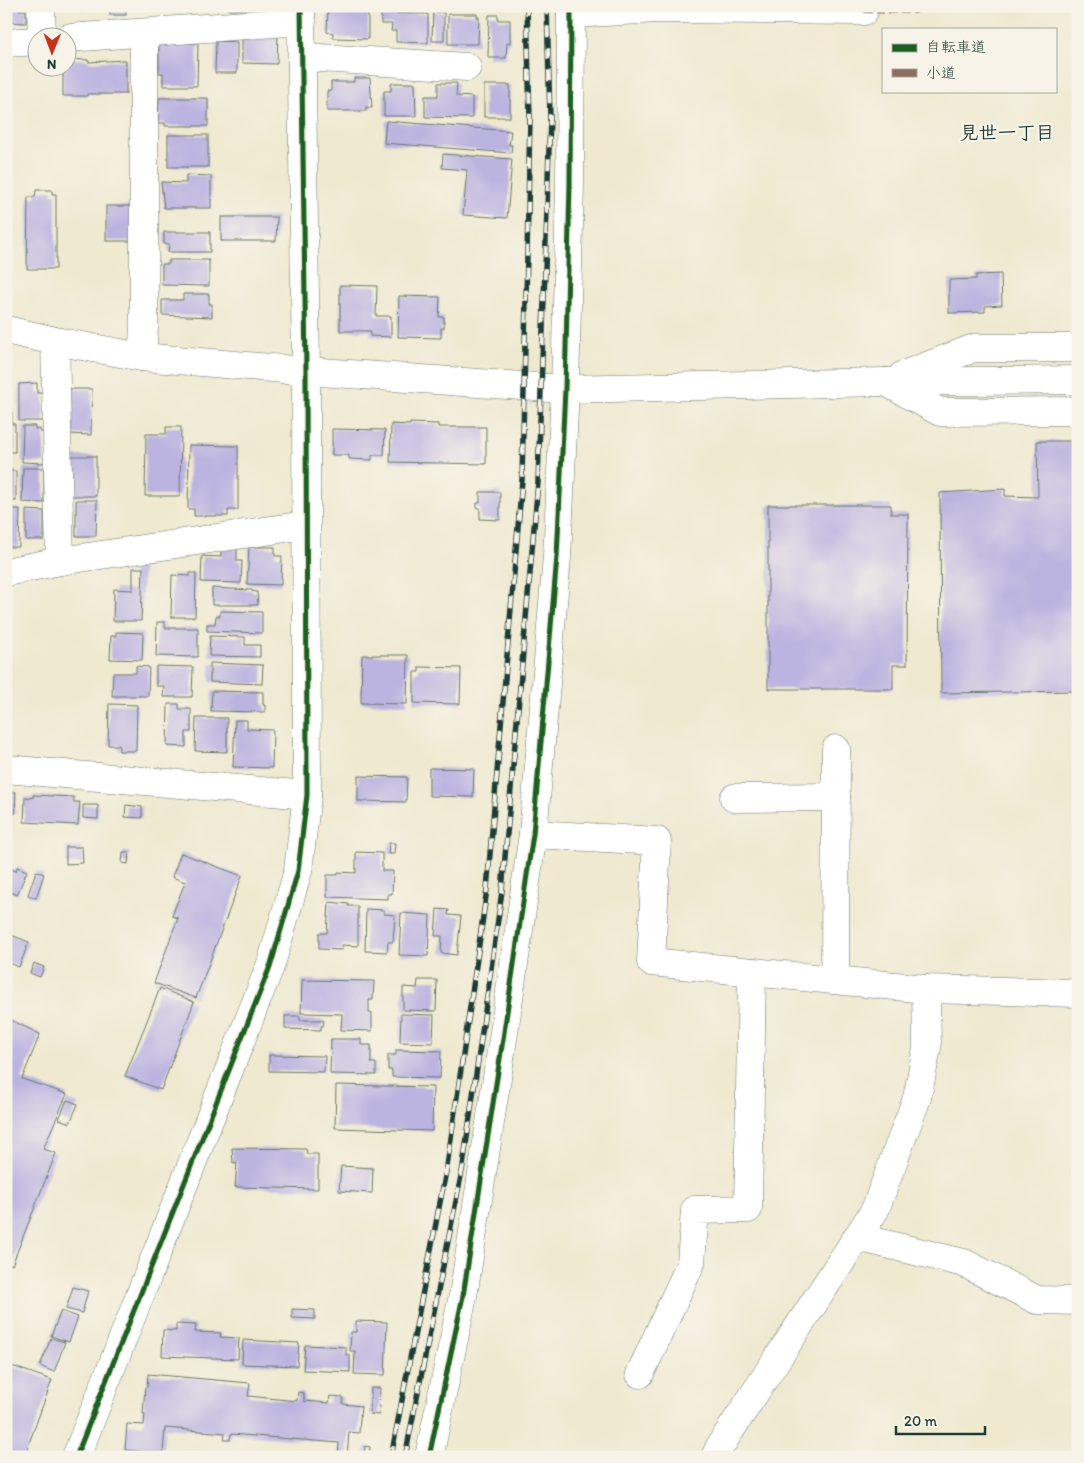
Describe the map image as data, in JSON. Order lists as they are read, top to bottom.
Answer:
{
  "districts": ["見世一丁目"],
  "legend": ["自転車道", "小道"],
  "scale_bar": "20 m",
  "north": "bottom"
}
